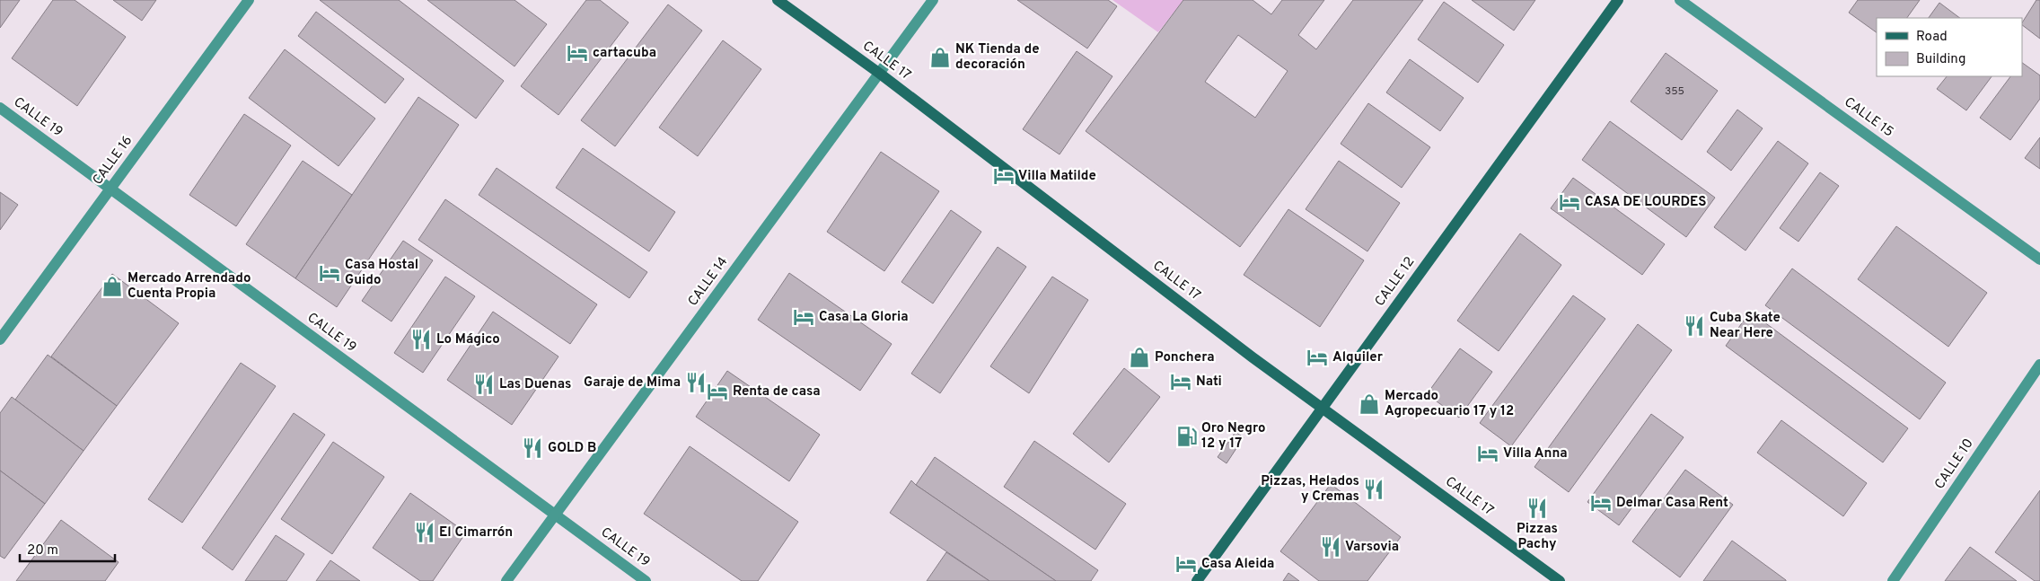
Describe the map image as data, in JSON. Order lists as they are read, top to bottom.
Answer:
{
  "streets": {
    "street": [
      "CALLE 17",
      "CALLE 19",
      "CALLE 15",
      "CALLE 16",
      "CALLE 14",
      "CALLE 12",
      "CALLE 10"
    ]
  },
  "crossings": [
    ["CALLE 17", "CALLE 14"],
    ["CALLE 17", "CALLE 12"],
    ["CALLE 19", "CALLE 16"],
    ["CALLE 19", "CALLE 14"]
  ],
  "places": {
    "hotel": [
      "cartacuba",
      "Villa Matilde",
      "CASA DE LOURDES",
      "Casa Hostal Guido",
      "Casa La Gloria",
      "Alquiler",
      "Nati",
      "Renta de casa",
      "Villa Anna",
      "Delmar Casa Rent",
      "Casa Aleida"
    ],
    "shop": [
      "NK Tienda de decoración",
      "Mercado Arrendado Cuenta Propia",
      "Ponchera",
      "Mercado Agropecuario 17 y 12"
    ],
    "restaurant": [
      "Cuba Skate Near Here",
      "Lo Mágico",
      "Garaje de Mima",
      "Las Duenas",
      "GOLD B",
      "Pizzas, Helados y Cremas",
      "Pizzas Pachy",
      "El Cimarrón",
      "Varsovia"
    ],
    "fuel station": ["Oro Negro 12 y 17"]
  },
  "house_numbers": ["355"],
  "legend": ["Road", "Building"],
  "scale_bar": "20 m"
}
